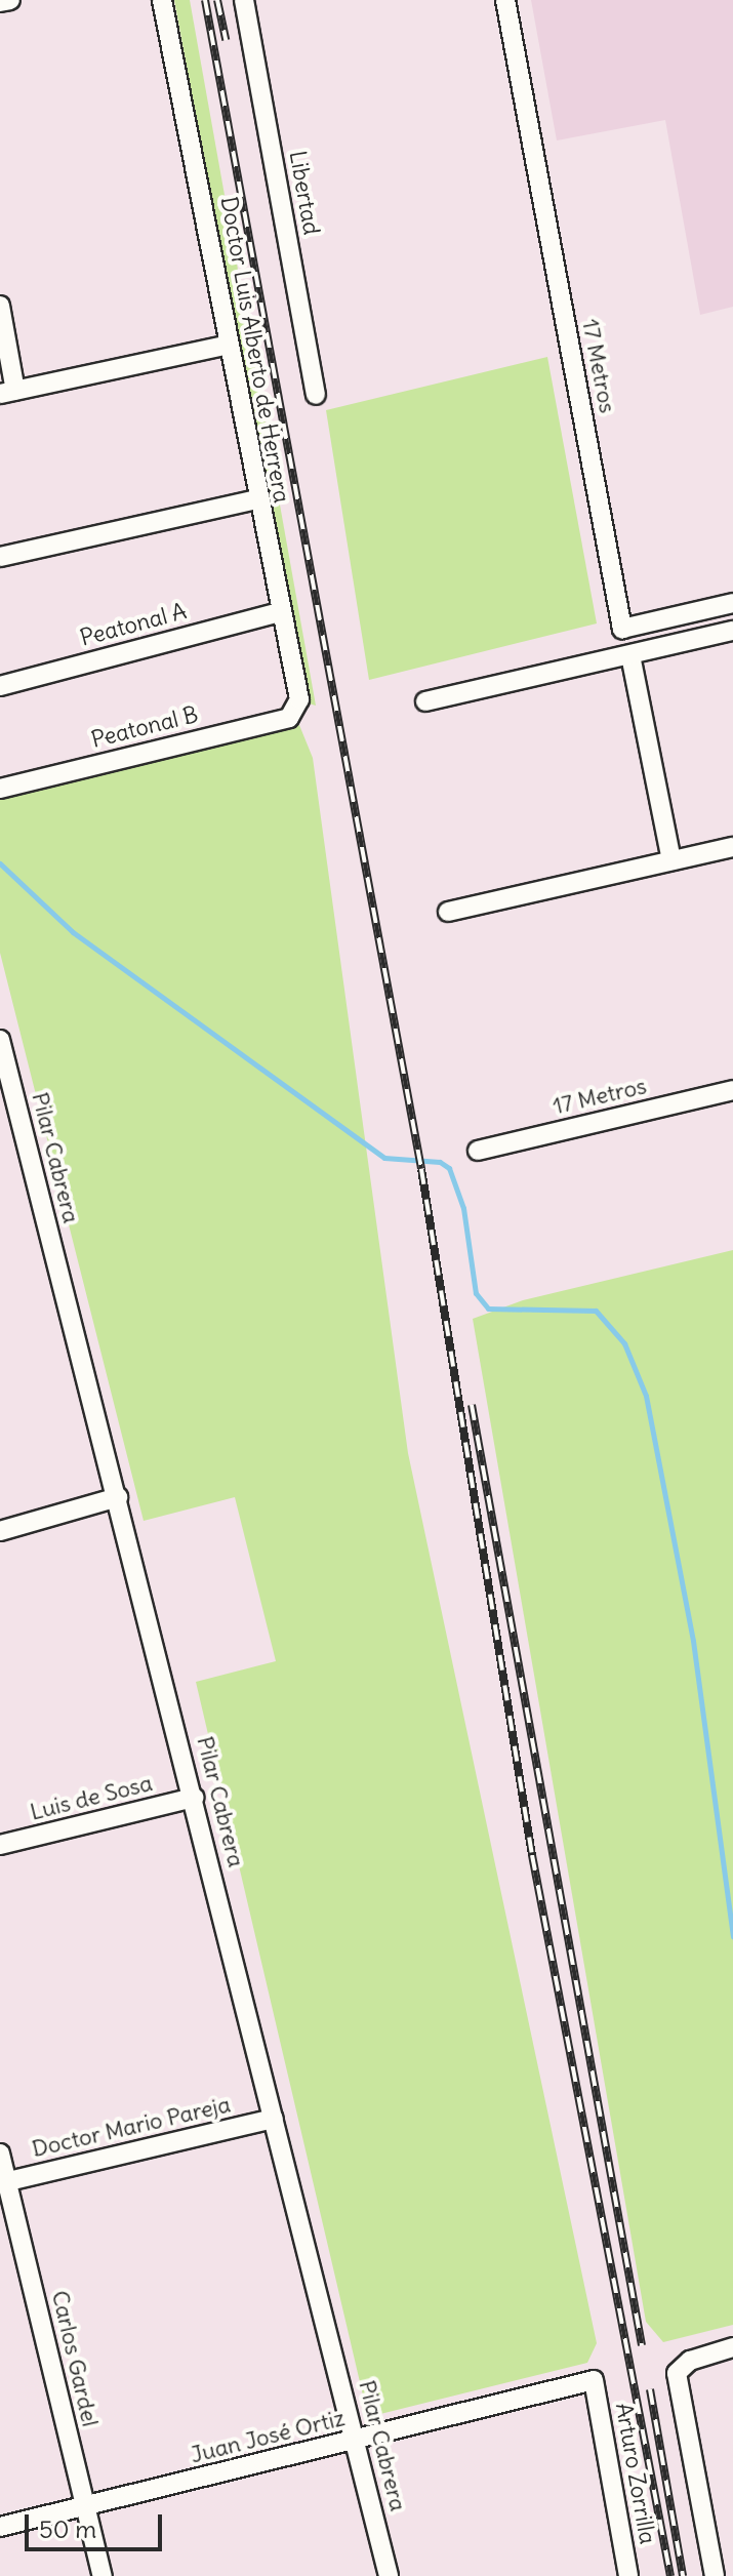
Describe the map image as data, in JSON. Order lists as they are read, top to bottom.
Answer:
{
  "streets": {
    "street": [
      "Libertad",
      "Doctor Luis Alberto de Herrera",
      "17 Metros",
      "Peatonal A",
      "Peatonal B",
      "Pilar Cabrera",
      "Luis de Sosa",
      "Doctor Mario Pareja",
      "Carlos Gardel",
      "Juan José Ortiz",
      "Arturo Zorrilla"
    ]
  },
  "crossings": [
    ["Doctor Luis Alberto de Herrera", "Peatonal A"],
    ["Doctor Luis Alberto de Herrera", "Peatonal B"],
    ["Pilar Cabrera", "Luis de Sosa"],
    ["Pilar Cabrera", "Doctor Mario Pareja"],
    ["Pilar Cabrera", "Juan José Ortiz"],
    ["Doctor Mario Pareja", "Carlos Gardel"],
    ["Carlos Gardel", "Juan José Ortiz"],
    ["Juan José Ortiz", "Arturo Zorrilla"]
  ],
  "scale_bar": "50 m"
}
